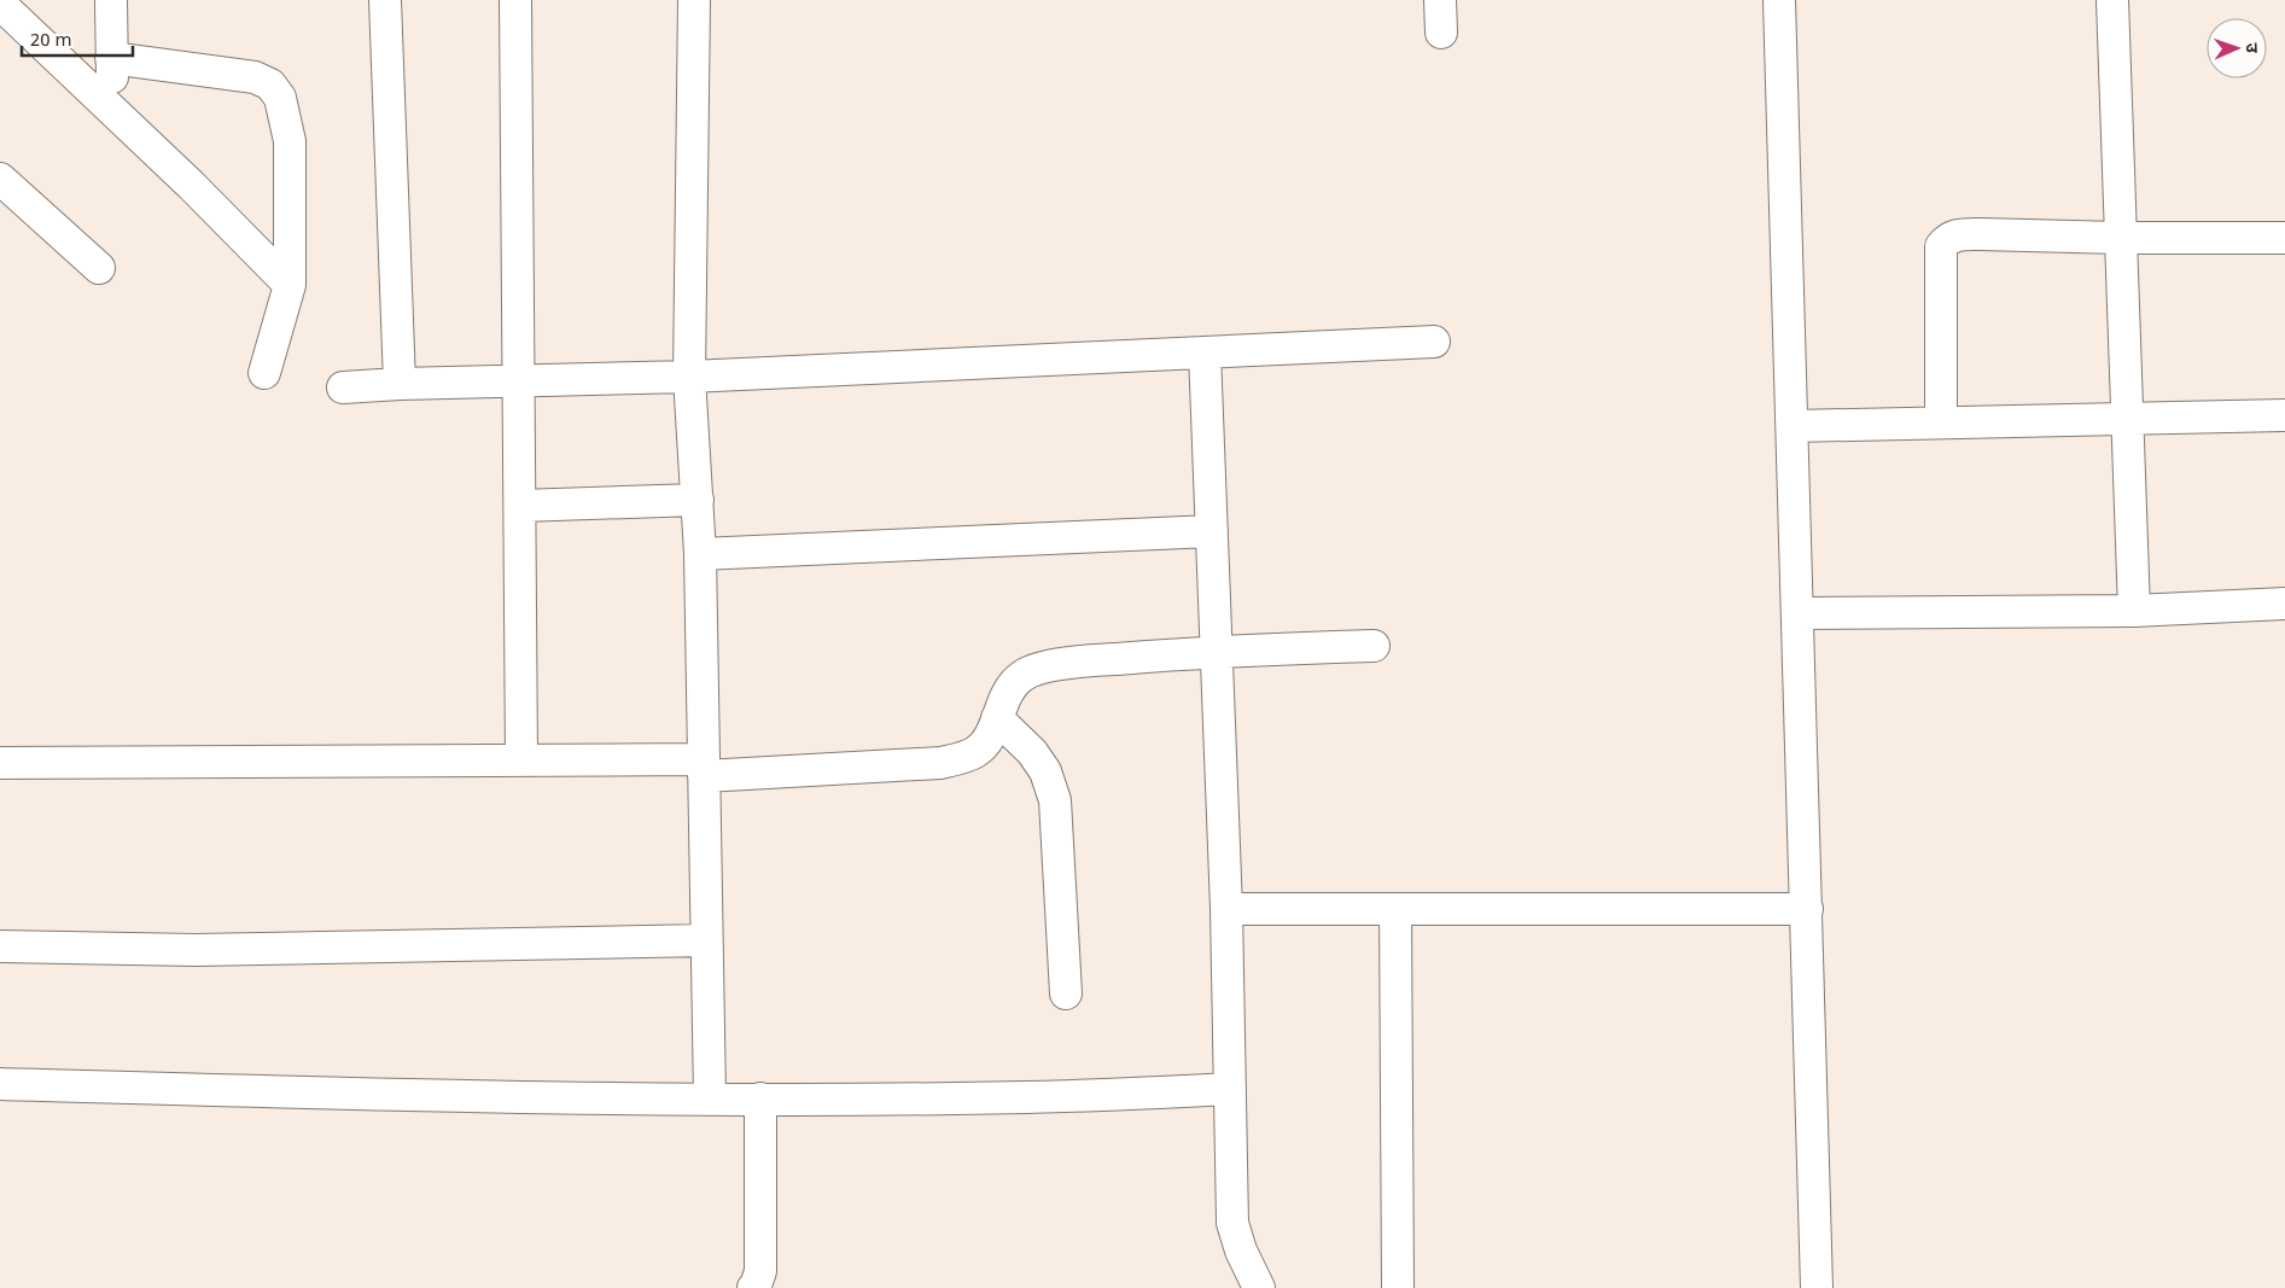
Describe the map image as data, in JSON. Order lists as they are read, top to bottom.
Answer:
{
  "scale_bar": "20 m",
  "north": "right"
}
